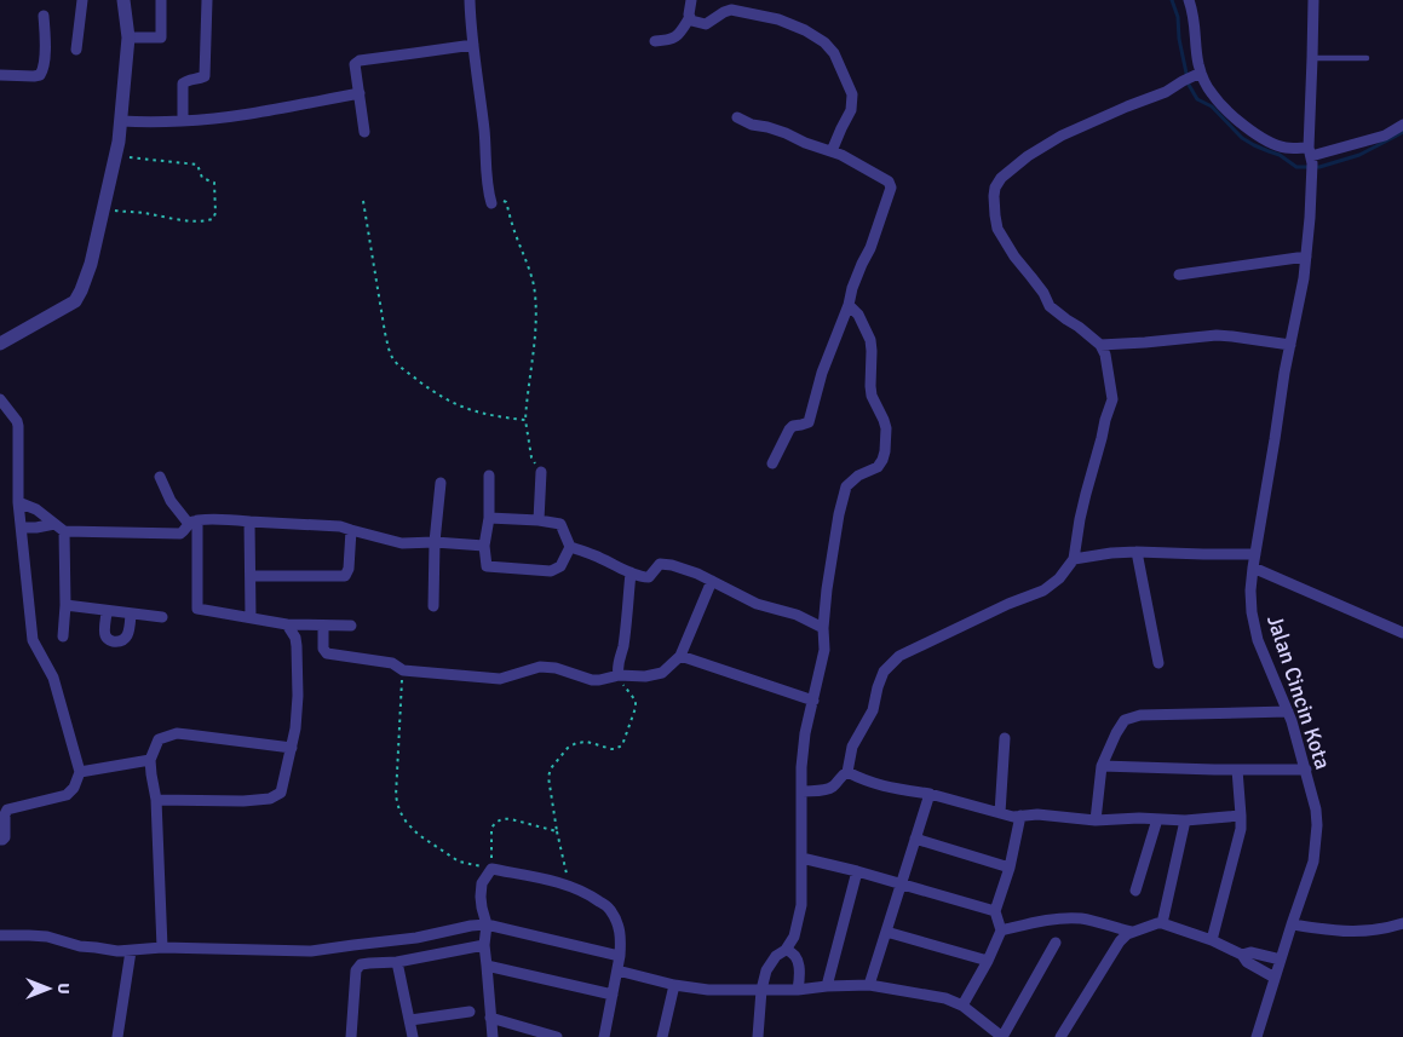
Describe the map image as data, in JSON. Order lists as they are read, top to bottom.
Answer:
{
  "streets": {
    "street": ["Jalan Cincin Kota"]
  },
  "north": "right"
}
